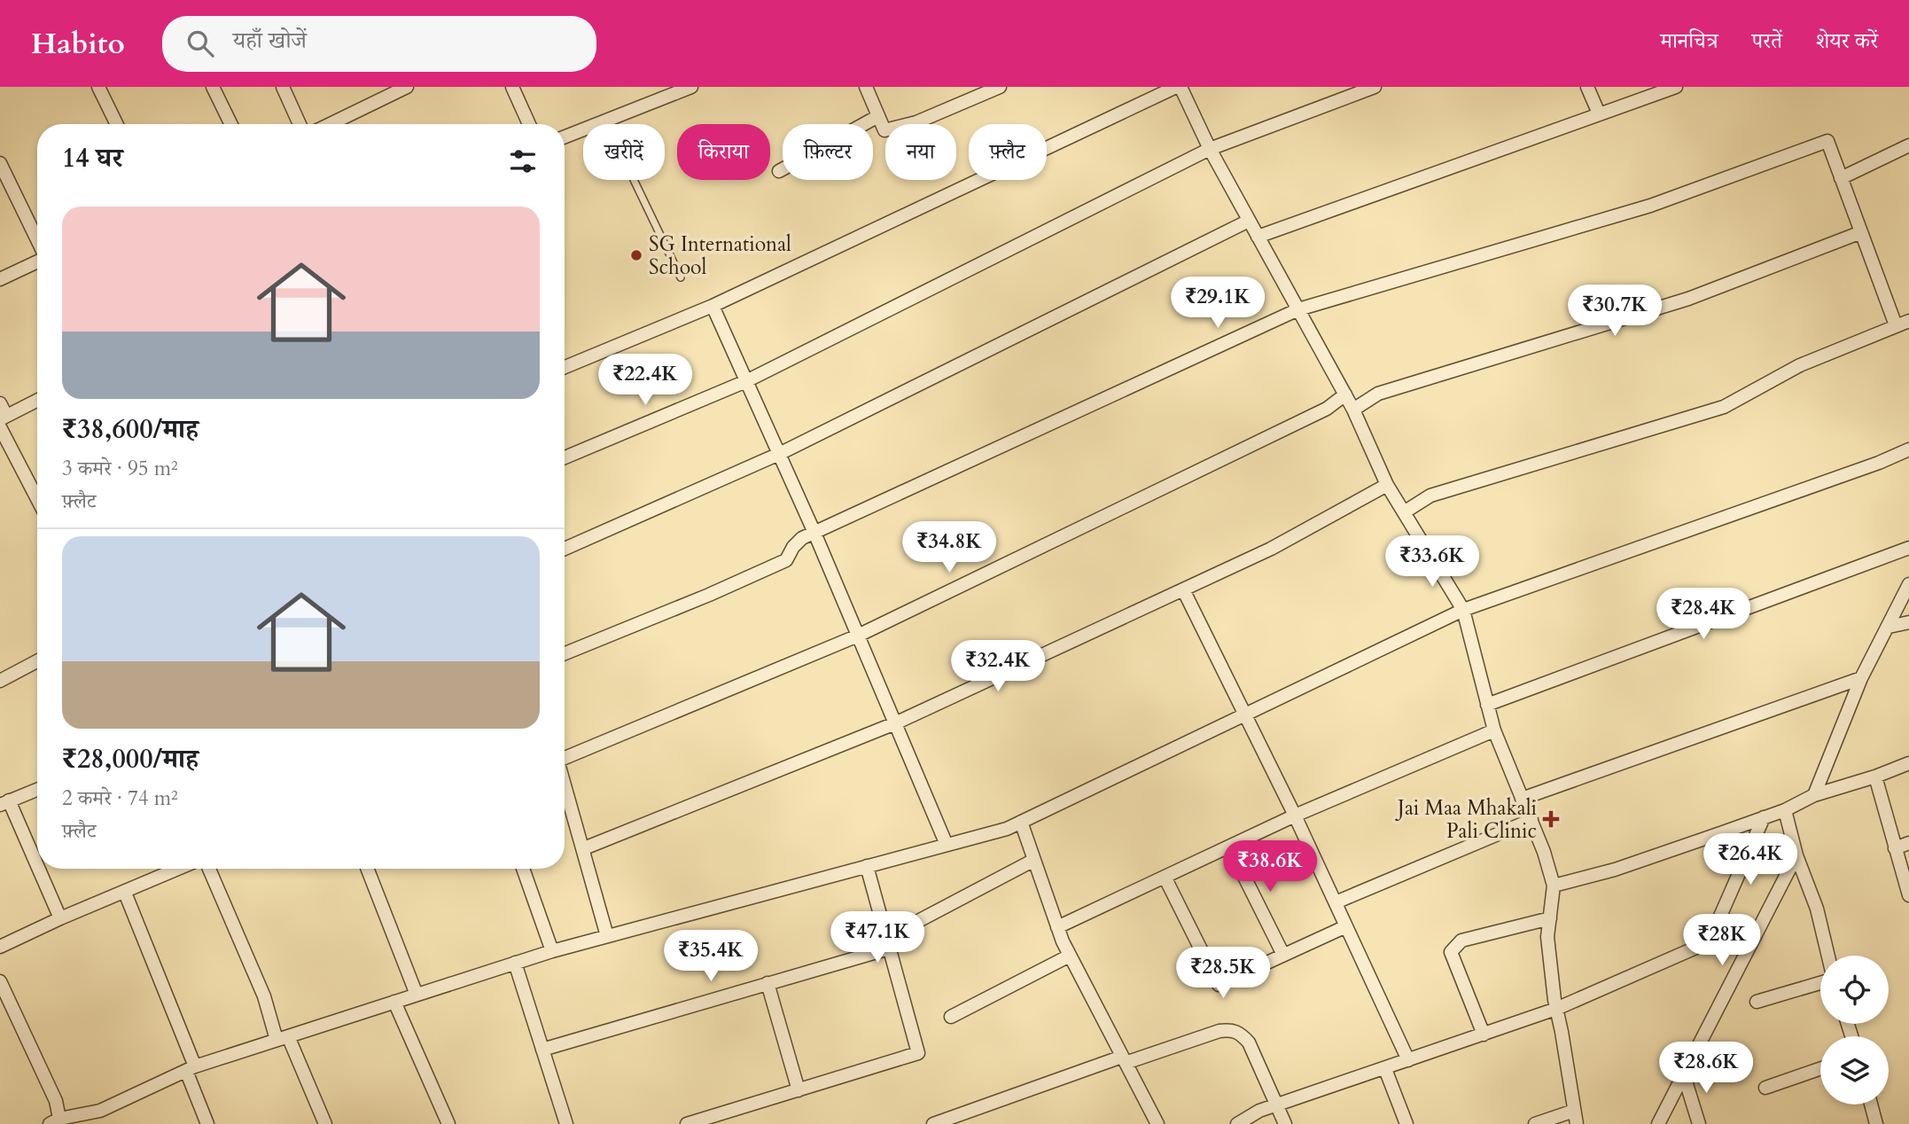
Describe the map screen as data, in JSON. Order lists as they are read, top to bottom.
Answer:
{
  "places": {
    "other": ["SG International School"],
    "health": ["Jai Maa Mhakali Pali Clinic"]
  },
  "page": {
    "header": "Habito",
    "search": "यहाँ खोजें",
    "nav": ["मानचित्र", "परतें", "शेयर करें"],
    "chip": [
      "खरीदें",
      "किराया",
      "फ़िल्टर",
      "नया",
      "फ़्लैट"
    ],
    "heading": "14 घर",
    "list": [
      {
        "name": "₹38,600/माह",
        "note": "3 कमरे · 95 m² · फ़्लैट"
      },
      {
        "name": "₹28,000/माह",
        "note": "2 कमरे · 74 m² · फ़्लैट"
      }
    ],
    "price": [
      "₹29.1K",
      "₹30.7K",
      "₹22.4K",
      "₹34.8K",
      "₹33.6K",
      "₹28.4K",
      "₹32.4K",
      "₹26.4K",
      "₹38.6K",
      "₹47.1K",
      "₹28K",
      "₹35.4K",
      "₹28.5K",
      "₹28.6K"
    ]
  }
}
